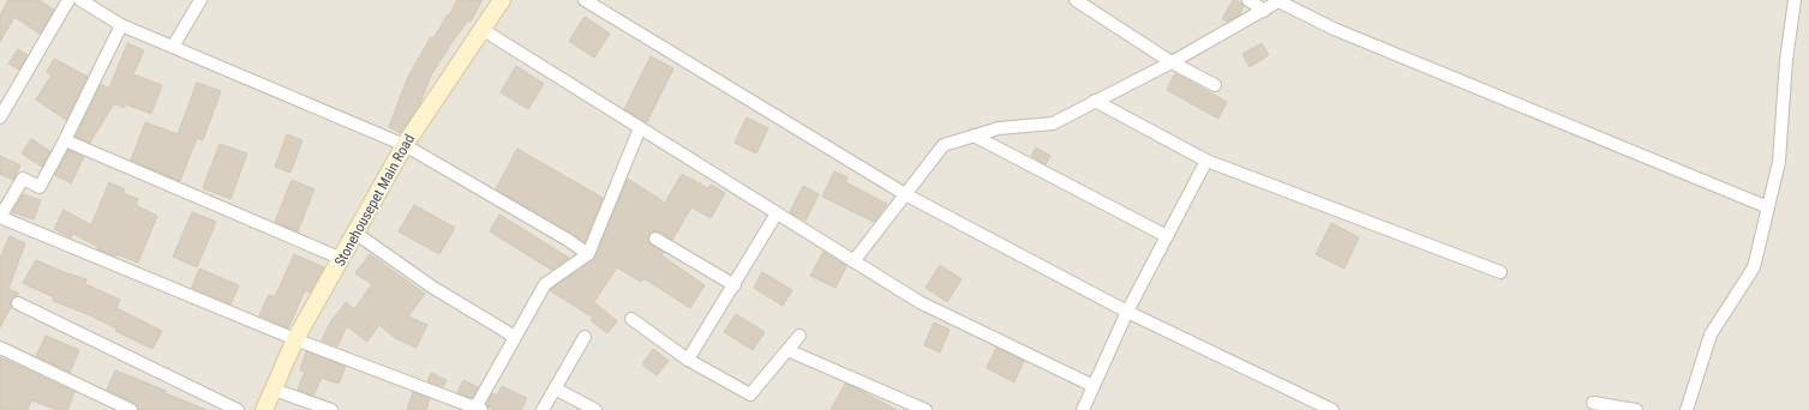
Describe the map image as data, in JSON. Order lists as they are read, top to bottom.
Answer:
{
  "streets": {
    "main road": ["Stonehousepet Main Road"]
  }
}
